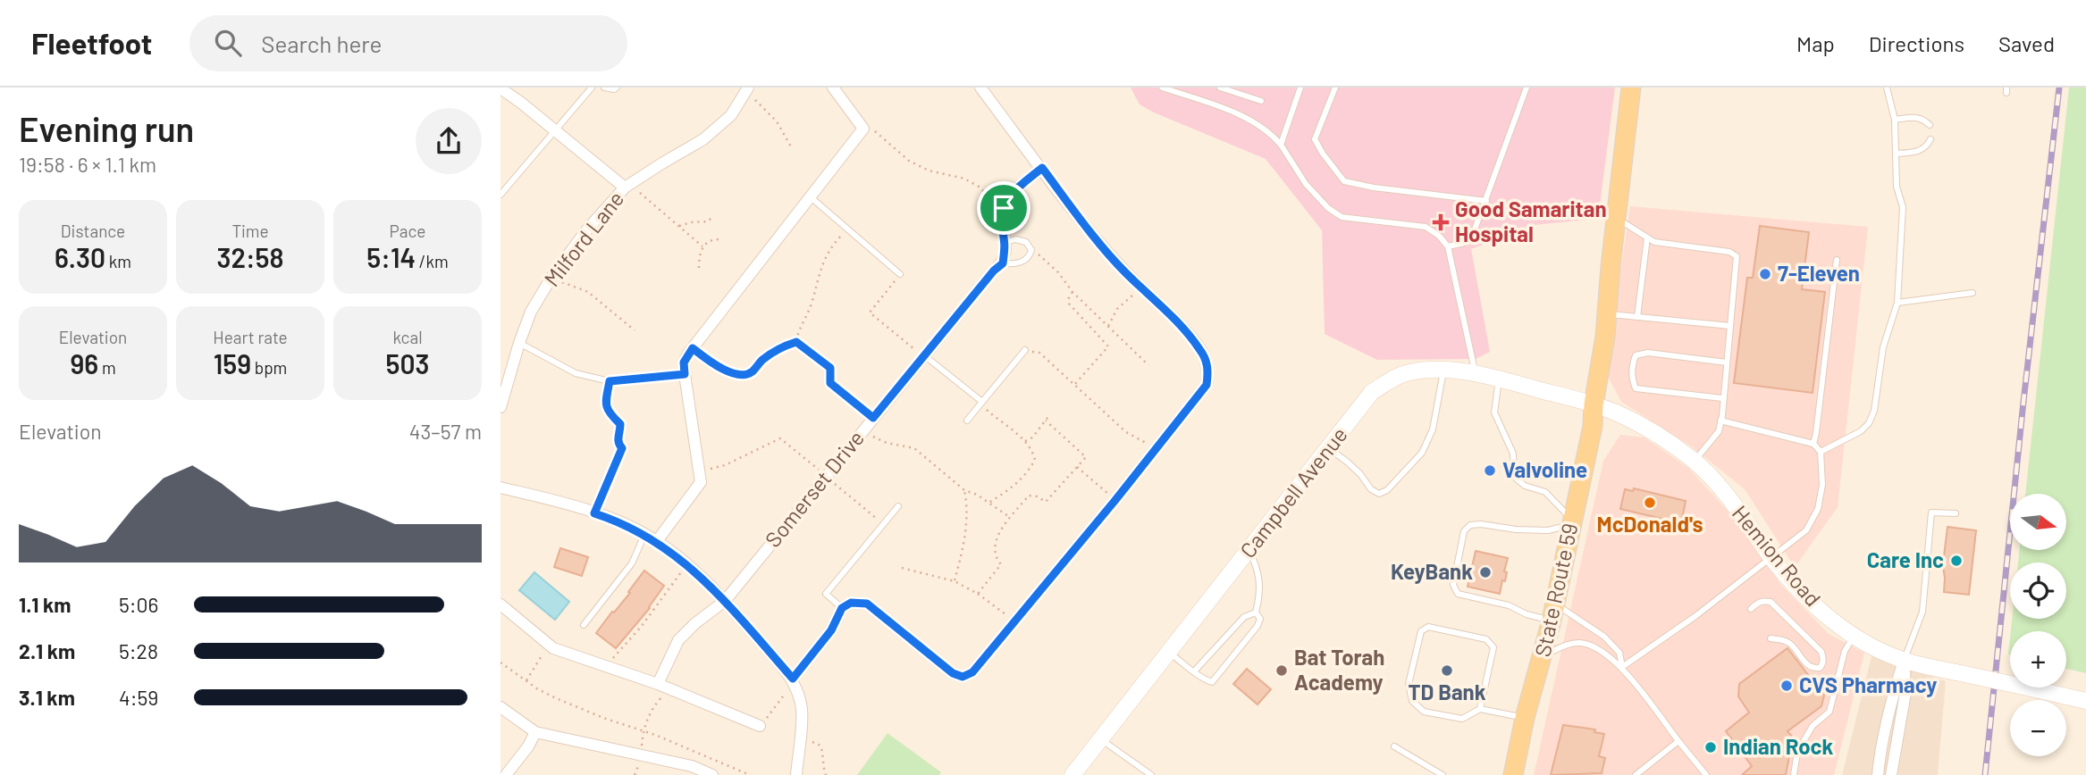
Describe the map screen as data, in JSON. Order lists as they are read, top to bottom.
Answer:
{
  "streets": {
    "main road": ["State Route 59"],
    "street": [
      "Milford Lane",
      "Somerset Drive",
      "Campbell Avenue",
      "Hemion Road"
    ]
  },
  "crossings": [
    ["Campbell Avenue", "Hemion Road"],
    ["Campbell Avenue", "State Route 59"],
    ["Hemion Road", "State Route 59"]
  ],
  "places": {
    "health": ["Good Samaritan Hospital"],
    "other": [
      "7-Eleven",
      "Valvoline",
      "McDonald's",
      "Care Inc",
      "KeyBank",
      "Bat Torah Academy",
      "TD Bank",
      "CVS Pharmacy",
      "Indian Rock"
    ]
  },
  "north": "right",
  "page": {
    "header": "Fleetfoot",
    "search": "Search here",
    "nav": ["Map", "Directions", "Saved"],
    "heading": ["Evening run", "19:58 · 6 × 1.1 km"],
    "stats": [
      ["Distance", "6.30 km"],
      ["Time", "32:58"],
      ["Pace", "5:14 /km"],
      ["Elevation", "96 m"],
      ["Heart rate", "159 bpm"],
      ["kcal", "503"]
    ],
    "chart": ["Elevation", "43–57 m"],
    "map_buttons": ["+", "−"],
    "list": [
      {
        "name": "1.1 km",
        "note": "5:06"
      },
      {
        "name": "2.1 km",
        "note": "5:28"
      },
      {
        "name": "3.1 km",
        "note": "4:59"
      }
    ]
  }
}
